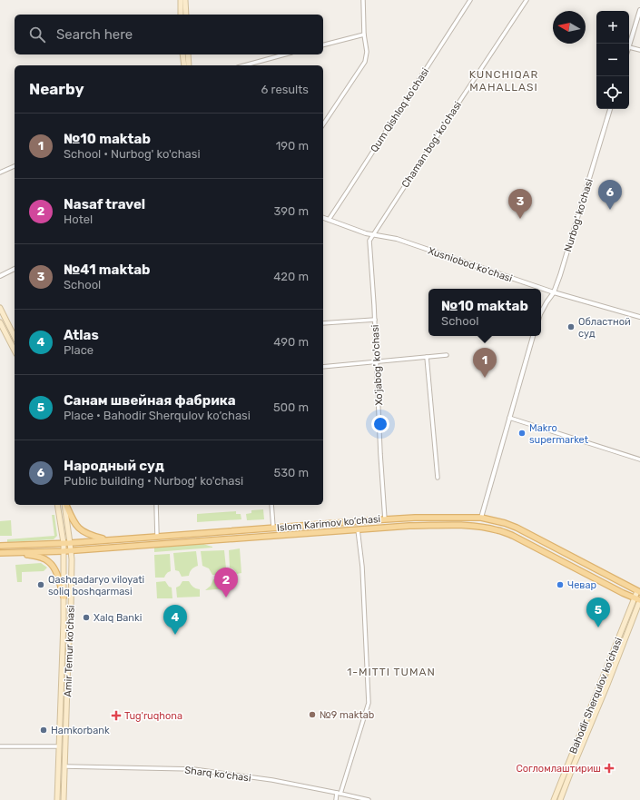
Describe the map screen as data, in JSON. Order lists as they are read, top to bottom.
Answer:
{
  "streets": {
    "main road": ["Islom Karimov ko‘chasi", "Amir Temur ko'chasi", "Bahodir Sherqulov ko‘chasi"],
    "street": [
      "Qum Qishloq ko'chasi",
      "Chaman bog' ko'chasi",
      "Nurbog' ko'chasi",
      "Xusniobod ko'chasi",
      "Xo'jabog' ko'chasi",
      "Sharq ko‘chasi"
    ]
  },
  "crossings": [
    ["Qum Qishloq ko'chasi", "Xusniobod ko'chasi"],
    ["Chaman bog' ko'chasi", "Xusniobod ko'chasi"],
    ["Chaman bog' ko'chasi", "Xo'jabog' ko'chasi"],
    ["Nurbog' ko'chasi", "Xusniobod ko'chasi"],
    ["Xusniobod ko'chasi", "Xo'jabog' ko'chasi"],
    ["Xo'jabog' ko'chasi", "Islom Karimov ko‘chasi"],
    ["Islom Karimov ko‘chasi", "Amir Temur ko'chasi"],
    ["Islom Karimov ko‘chasi", "Bahodir Sherqulov ko‘chasi"],
    ["Amir Temur ko'chasi", "Sharq ko‘chasi"]
  ],
  "districts": ["KUNCHIQAR MAHALLASI", "1-MITTI TUMAN"],
  "places": {
    "other": [
      "Областной суд",
      "Makro supermarket",
      "Qashqadaryo viloyati soliq boshqarmasi",
      "Чевар",
      "Xalq Banki",
      "№9 maktab",
      "Hamkorbank"
    ],
    "health": ["Tug'ruqhona", "Согломлаштириш"]
  },
  "north": "left",
  "page": {
    "map_buttons": ["+", "−"],
    "search": "Search here",
    "heading": ["Nearby", "6 results"],
    "list": [
      {
        "mark": "1",
        "name": "№10 maktab",
        "note": "School · Nurbog' ko'chasi",
        "value": "190 m"
      },
      {
        "mark": "2",
        "name": "Nasaf travel",
        "note": "Hotel",
        "value": "390 m"
      },
      {
        "mark": "3",
        "name": "№41 maktab",
        "note": "School",
        "value": "420 m"
      },
      {
        "mark": "4",
        "name": "Atlas",
        "note": "Place",
        "value": "490 m"
      },
      {
        "mark": "5",
        "name": "Санам швейная фабрика",
        "note": "Place · Bahodir Sherqulov ko‘chasi",
        "value": "500 m"
      },
      {
        "mark": "6",
        "name": "Народный суд",
        "note": "Public building · Nurbog' ko'chasi",
        "value": "530 m"
      }
    ],
    "pins": [
      "6",
      "3",
      "1",
      "2",
      "5",
      "4"
    ],
    "popup": ["№10 maktab", "School"]
  }
}
